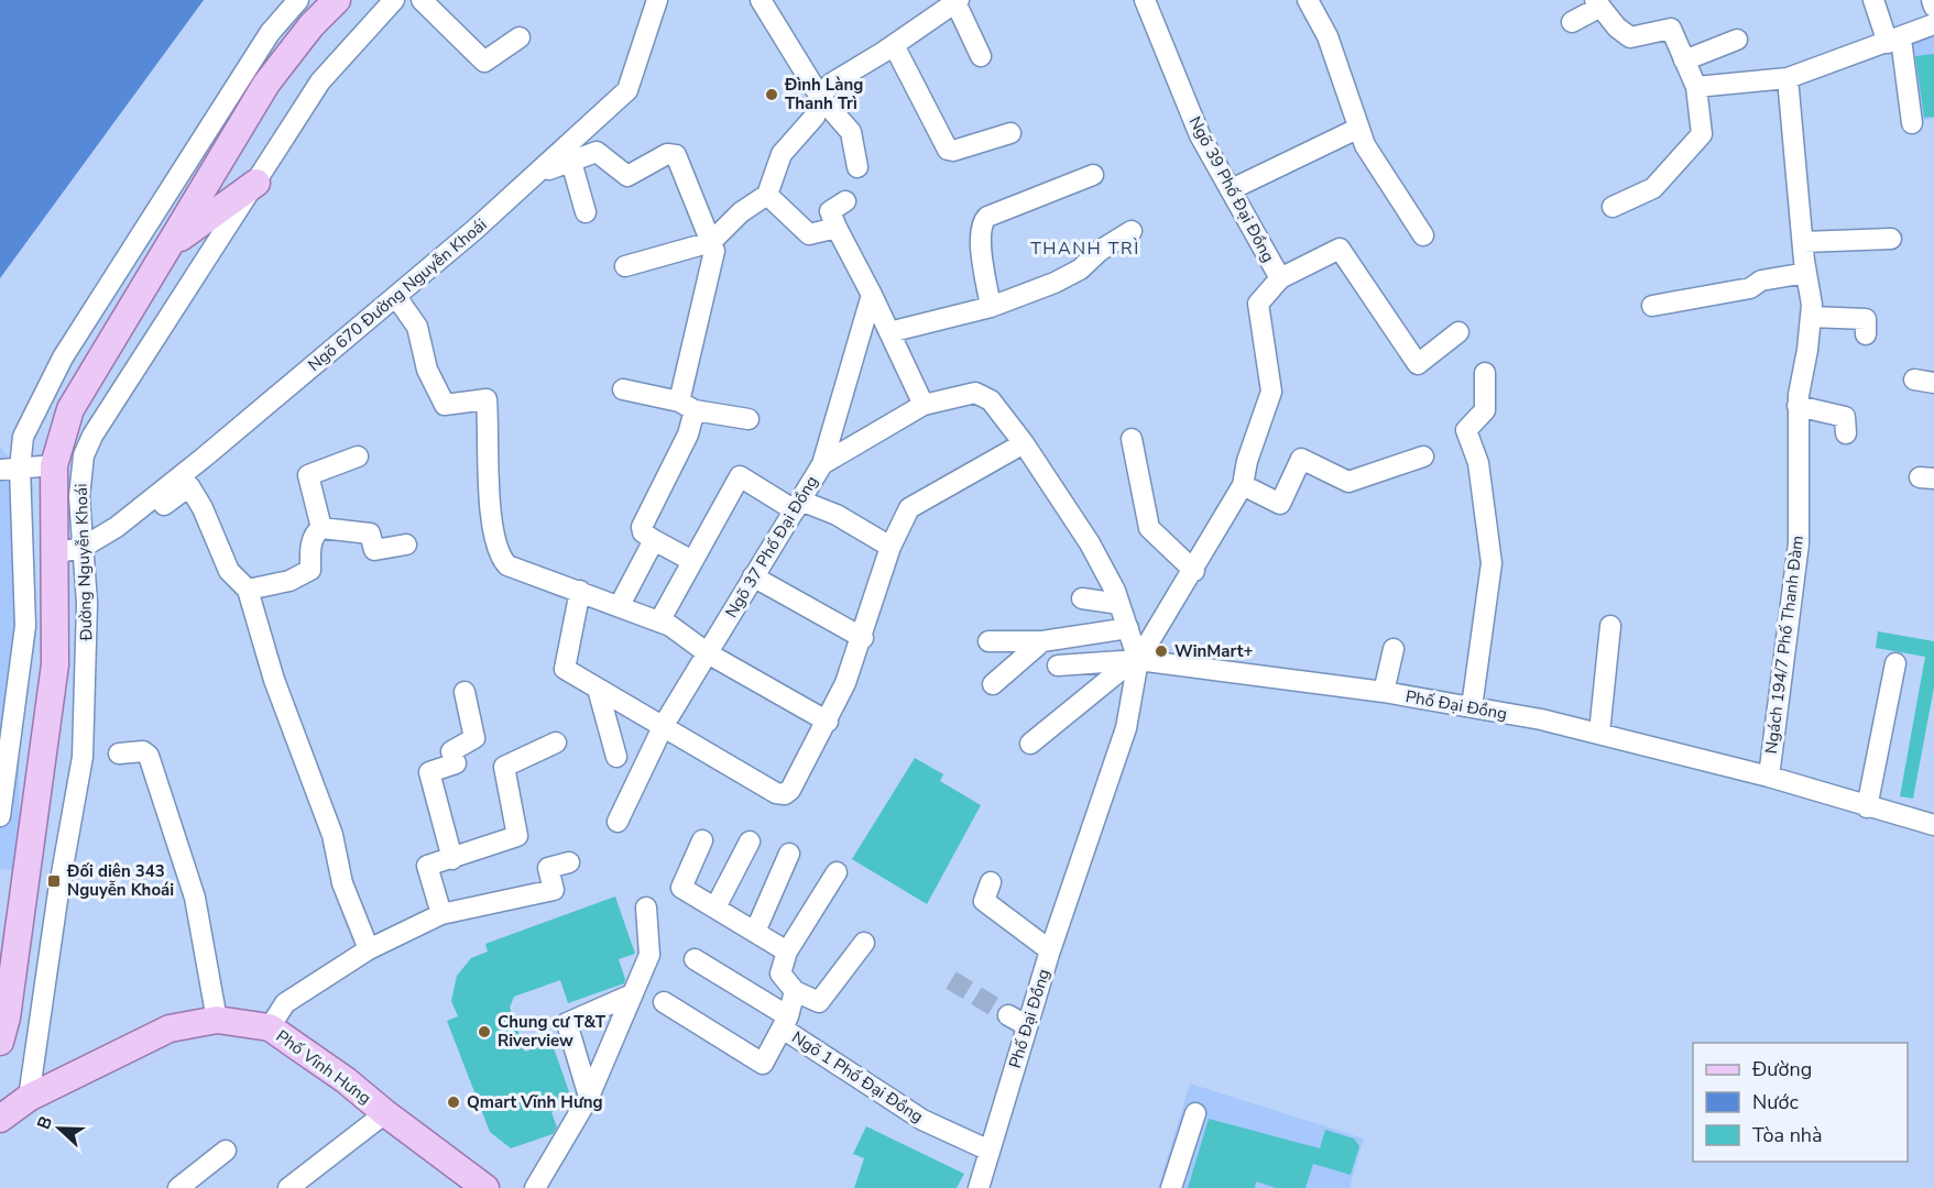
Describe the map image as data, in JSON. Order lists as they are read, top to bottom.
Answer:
{
  "streets": {
    "main road": ["Đường Nguyễn Khoái", "Phố Vĩnh Hưng"],
    "street": [
      "Ngõ 39 Phố Đại Đồng",
      "Ngõ 670 Đường Nguyễn Khoái",
      "Ngõ 37 Phố Đại Đồng",
      "Ngách 194/7 Phố Thanh Đàm",
      "Phố Đại Đồng",
      "Ngõ 1 Phố Đại Đồng"
    ]
  },
  "crossings": [
    ["Ngõ 39 Phố Đại Đồng", "Phố Đại Đồng"],
    ["Ngõ 670 Đường Nguyễn Khoái", "Đường Nguyễn Khoái"],
    ["Ngõ 37 Phố Đại Đồng", "Phố Đại Đồng"],
    ["Đường Nguyễn Khoái", "Phố Vĩnh Hưng"],
    ["Ngách 194/7 Phố Thanh Đàm", "Phố Đại Đồng"],
    ["Phố Đại Đồng", "Ngõ 1 Phố Đại Đồng"]
  ],
  "districts": ["THANH TRÌ"],
  "places": {
    "other": [
      "Đình Làng Thanh Trì",
      "WinMart+",
      "Chung cư T&T Riverview",
      "Qmart Vĩnh Hưng"
    ],
    "transit": ["Đối diện 343 Nguyễn Khoái"]
  },
  "legend": ["Đường", "Nước", "Tòa nhà"],
  "north": "left"
}
